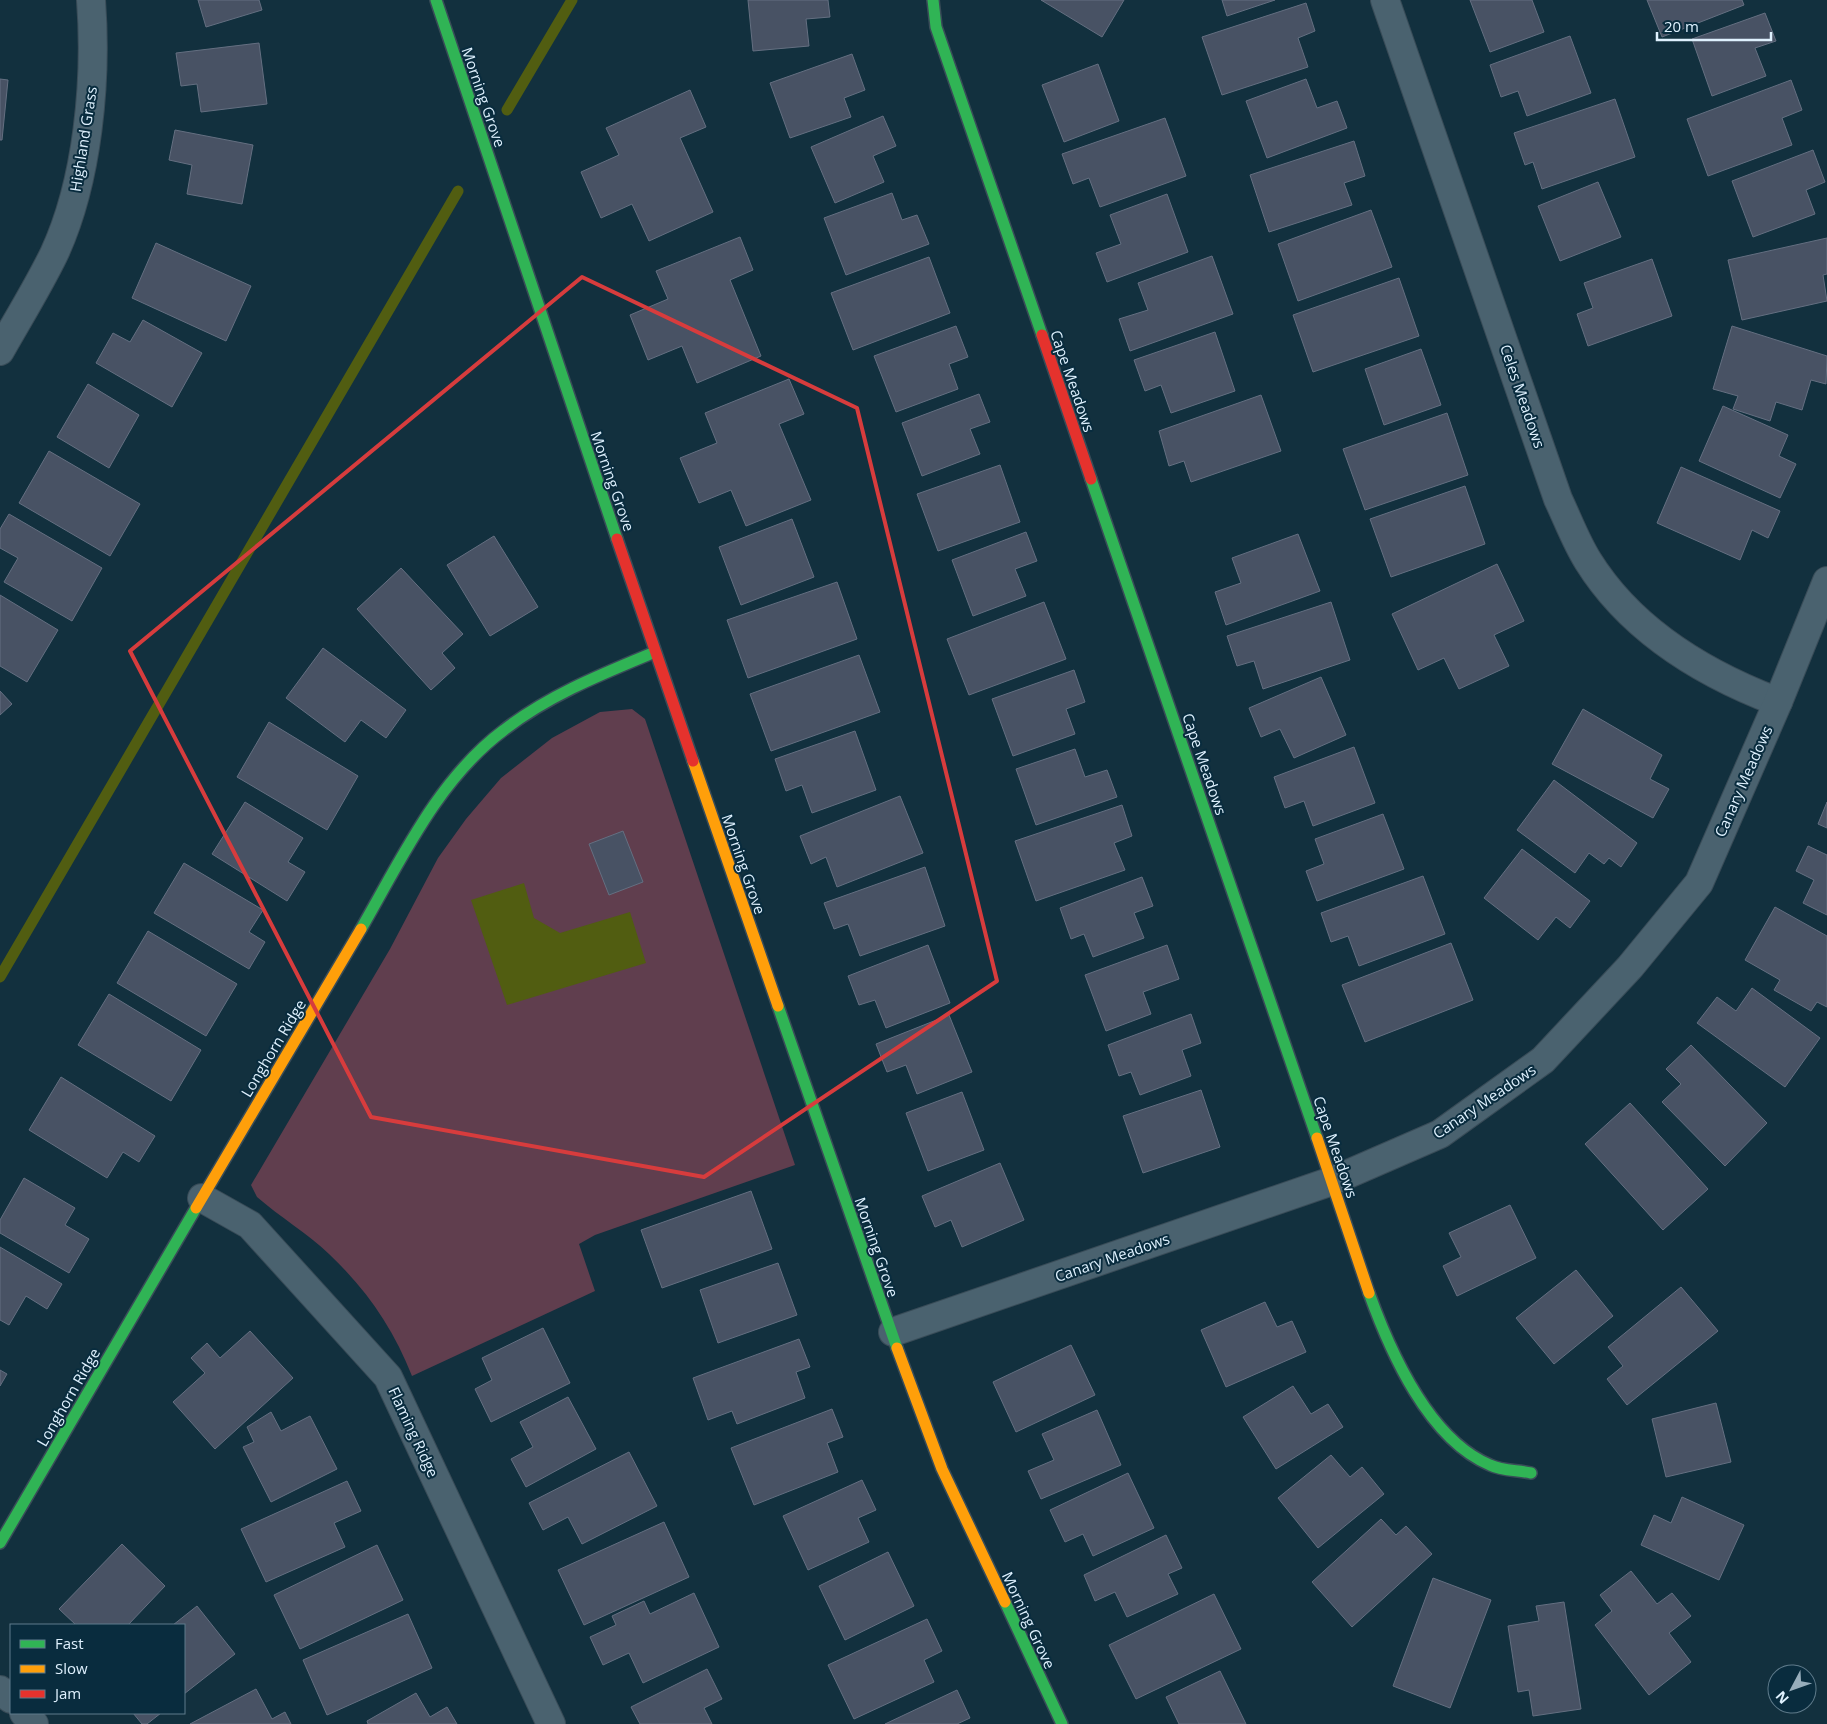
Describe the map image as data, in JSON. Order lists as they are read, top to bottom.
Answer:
{
  "streets": {
    "street": [
      "Morning Grove",
      "Highland Grass",
      "Cape Meadows",
      "Celes Meadows",
      "Canary Meadows",
      "Longhorn Ridge",
      "Flaming Ridge"
    ]
  },
  "crossings": [
    ["Morning Grove", "Canary Meadows"],
    ["Morning Grove", "Longhorn Ridge"],
    ["Cape Meadows", "Canary Meadows"],
    ["Celes Meadows", "Canary Meadows"],
    ["Longhorn Ridge", "Flaming Ridge"]
  ],
  "legend": ["Fast", "Slow", "Jam"],
  "scale_bar": "20 m",
  "north": "bottom left"
}
